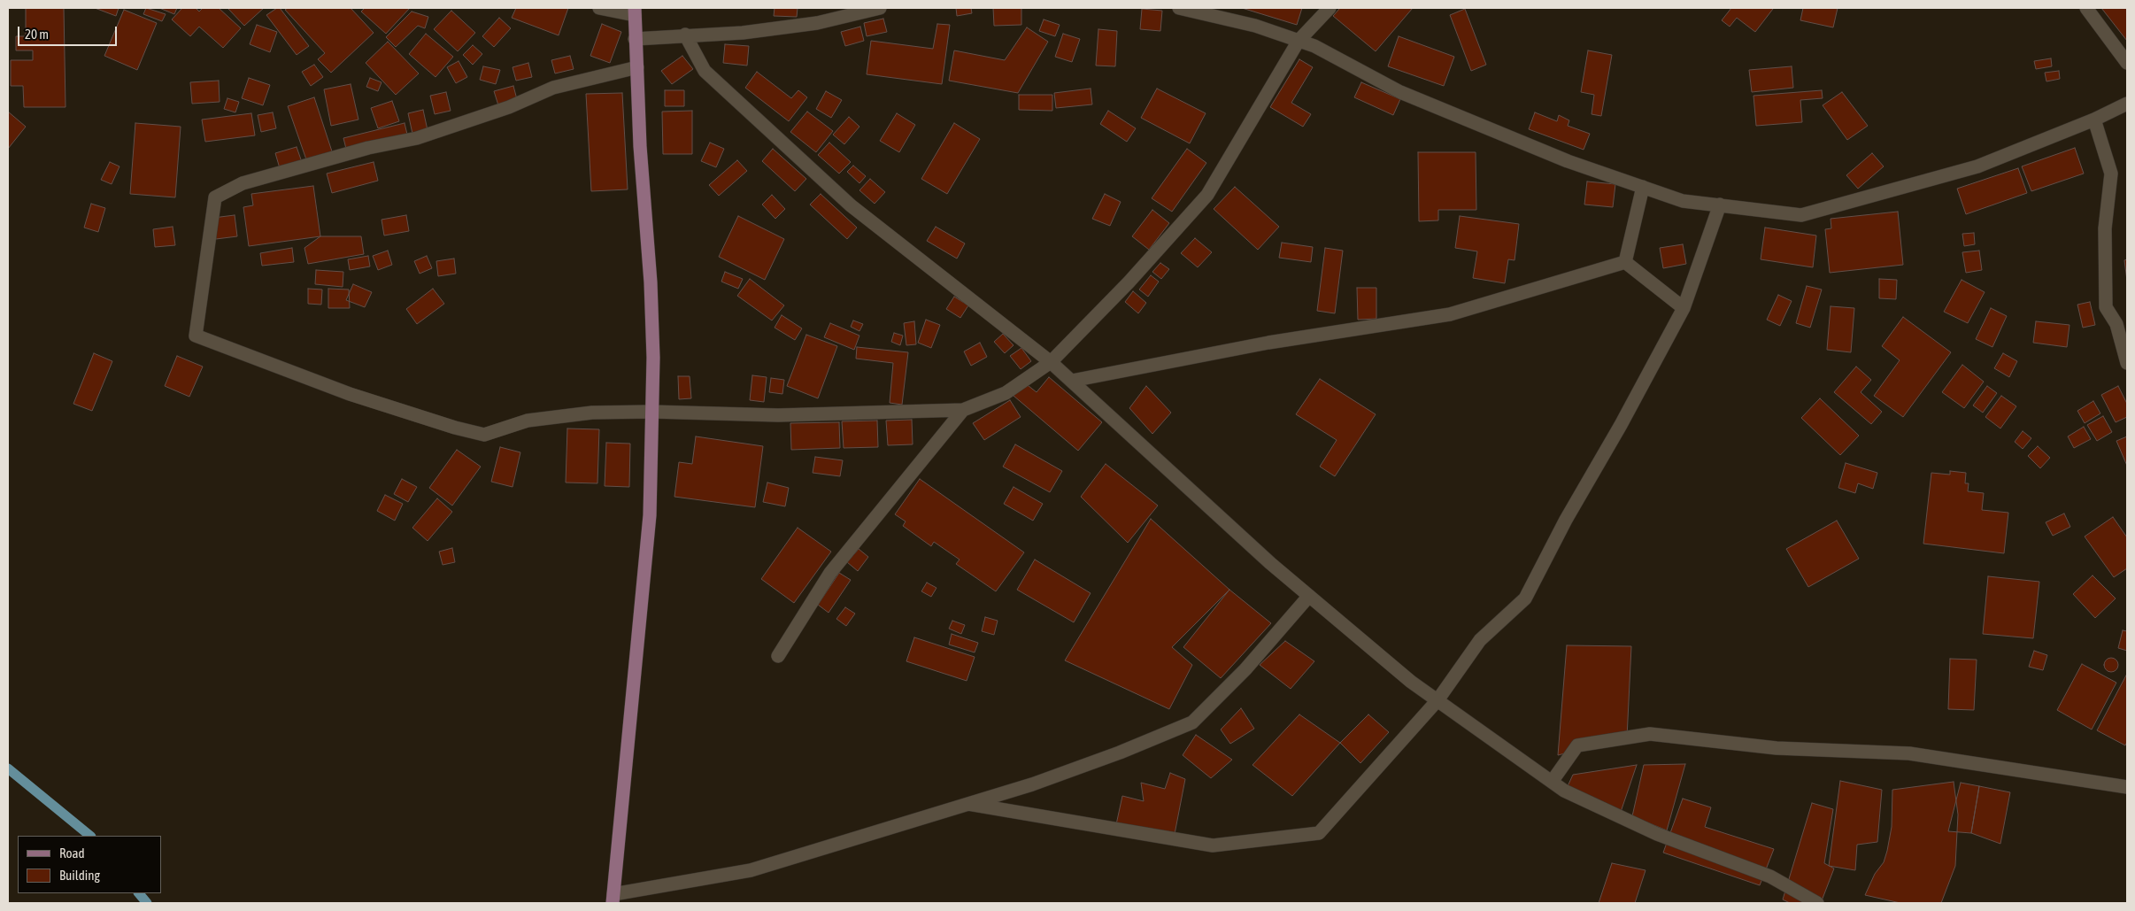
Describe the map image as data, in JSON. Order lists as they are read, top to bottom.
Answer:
{
  "legend": ["Road", "Building"],
  "scale_bar": "20 m"
}
